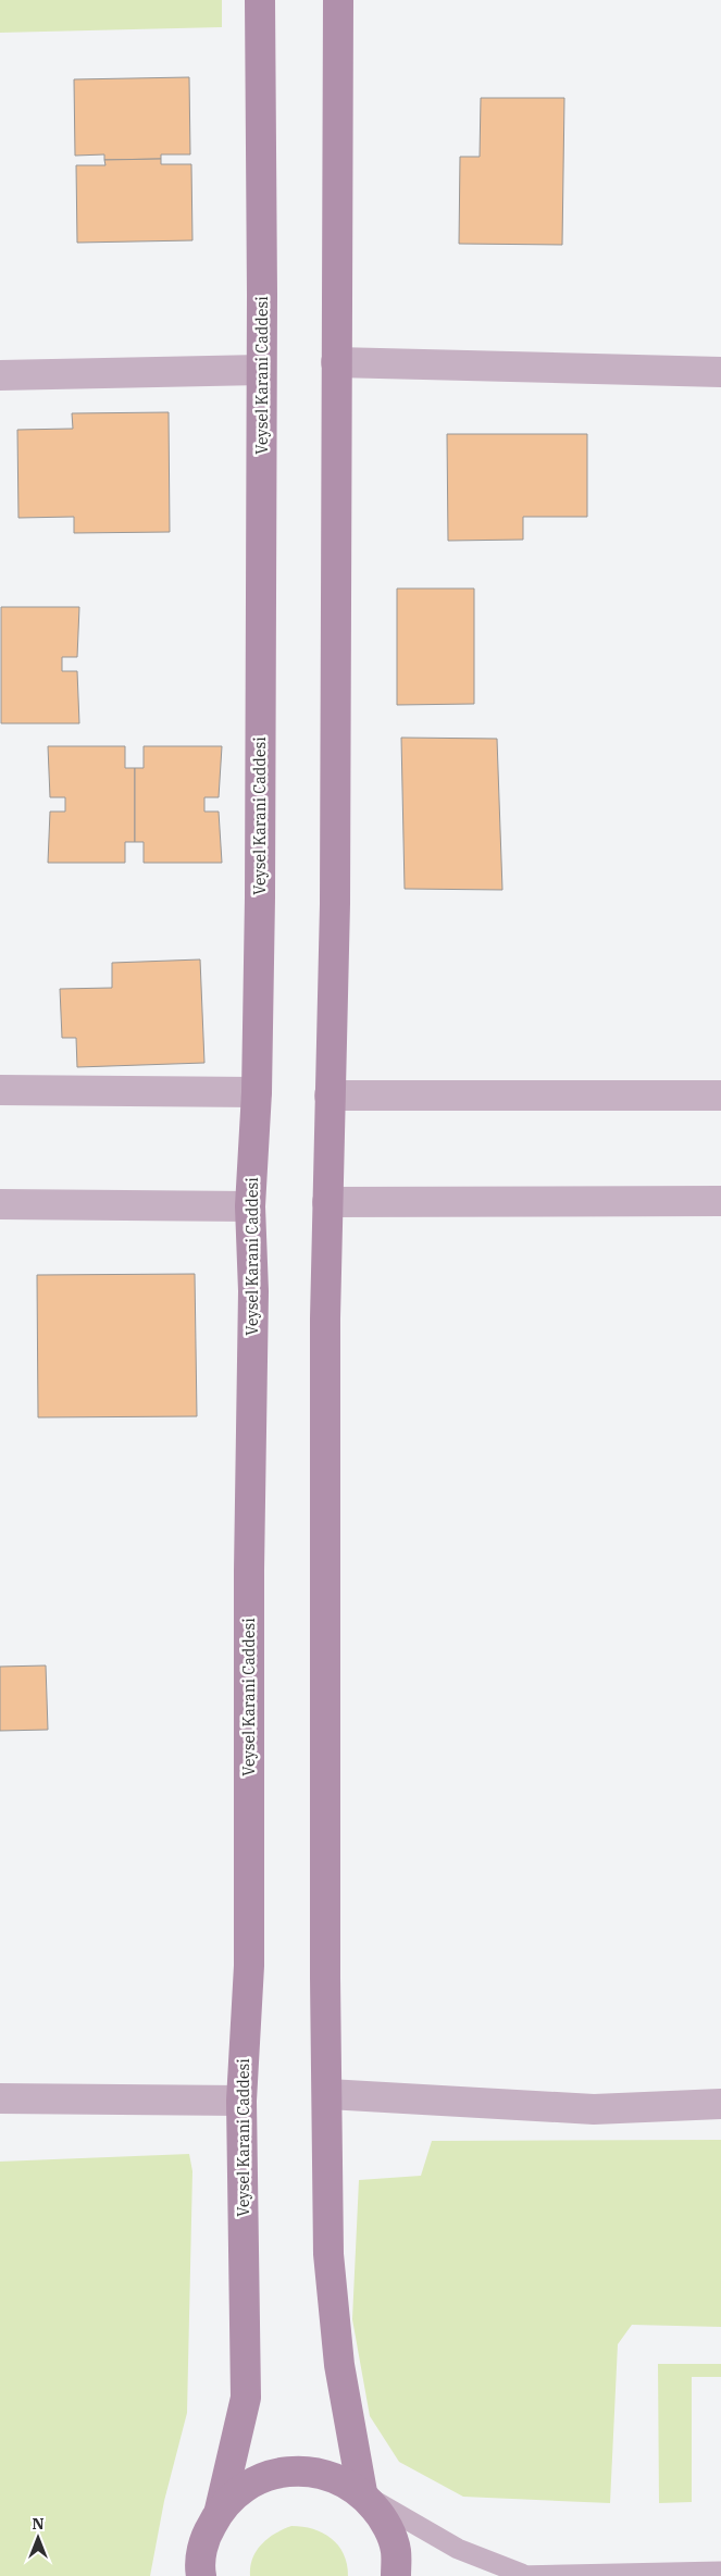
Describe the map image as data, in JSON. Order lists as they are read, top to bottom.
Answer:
{
  "streets": {
    "main road": ["Veysel Karani Caddesi"]
  },
  "north": "top"
}
